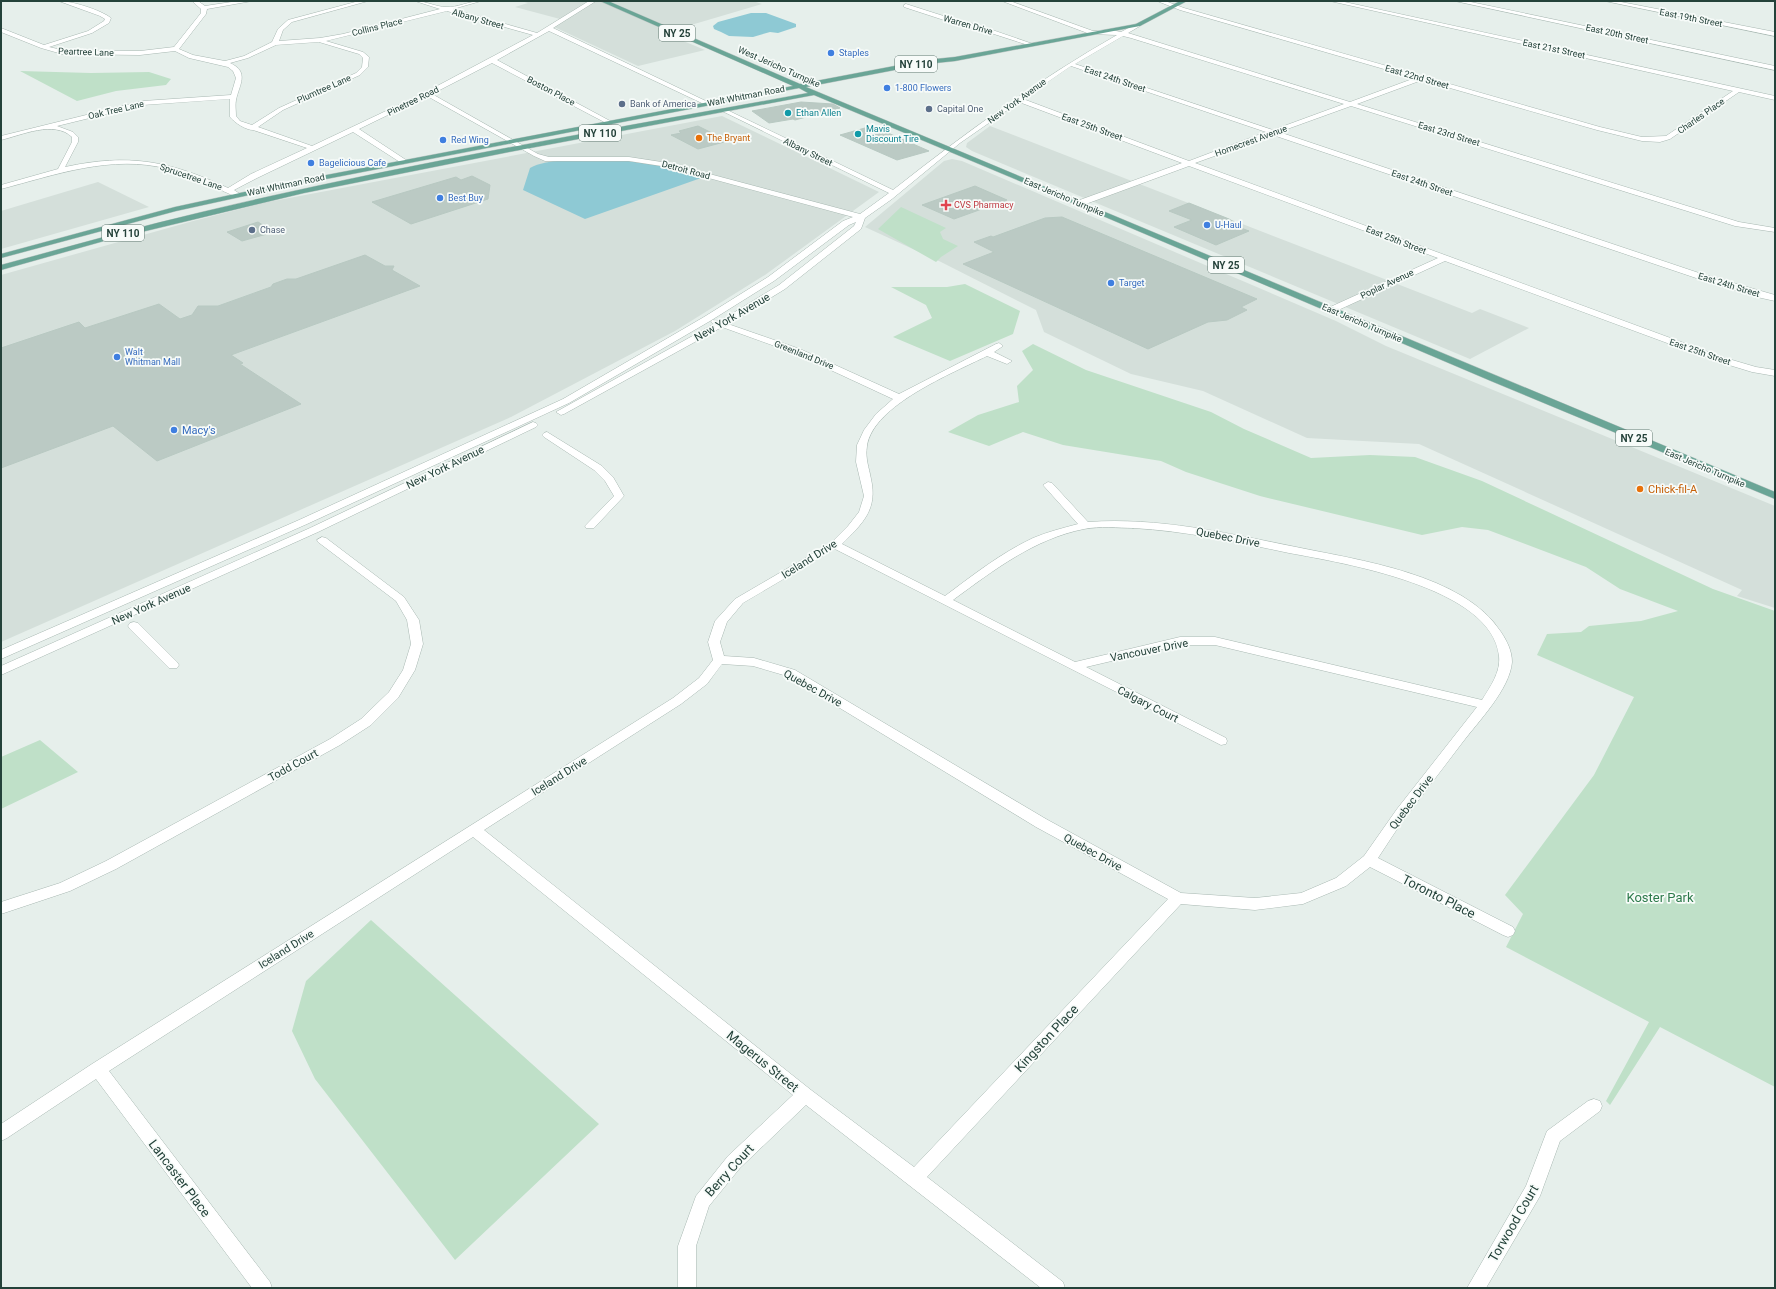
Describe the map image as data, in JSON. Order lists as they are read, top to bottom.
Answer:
{
  "streets": {
    "main road": [
      "NY 25",
      "NY 110",
      "West Jericho Turnpike",
      "Walt Whitman Road",
      "New York Avenue",
      "East Jericho Turnpike"
    ],
    "street": [
      "East 19th Street",
      "Albany Street",
      "Warren Drive",
      "Collins Place",
      "East 20th Street",
      "East 21st Street",
      "Peartree Lane",
      "East 22nd Street",
      "East 24th Street",
      "Plumtree Lane",
      "Boston Place",
      "Pinetree Road",
      "Oak Tree Lane",
      "Charles Place",
      "East 25th Street",
      "East 23rd Street",
      "Homecrest Avenue",
      "Detroit Road",
      "Sprucetree Lane",
      "Poplar Avenue",
      "Greenland Drive",
      "Quebec Drive",
      "Iceland Drive",
      "Vancouver Drive",
      "Calgary Court",
      "Todd Court",
      "Toronto Place",
      "Kingston Place",
      "Magerus Street",
      "Berry Court",
      "Lancaster Place",
      "Torwood Court"
    ]
  },
  "crossings": [
    ["Albany Street", "Collins Place"],
    ["Albany Street", "Walt Whitman Road"],
    ["Albany Street", "Pinetree Road"],
    ["Albany Street", "New York Avenue"],
    ["Warren Drive", "Walt Whitman Road"],
    ["Collins Place", "Plumtree Lane"],
    ["East 21st Street", "Charles Place"],
    ["West Jericho Turnpike", "Walt Whitman Road"],
    ["West Jericho Turnpike", "New York Avenue"],
    ["West Jericho Turnpike", "East Jericho Turnpike"],
    ["East 22nd Street", "New York Avenue"],
    ["East 22nd Street", "Charles Place"],
    ["East 22nd Street", "Homecrest Avenue"],
    ["East 24th Street", "New York Avenue"],
    ["East 24th Street", "Homecrest Avenue"],
    ["Boston Place", "Walt Whitman Road"],
    ["Boston Place", "Pinetree Road"],
    ["Walt Whitman Road", "New York Avenue"],
    ["Walt Whitman Road", "East 23rd Street"],
    ["Walt Whitman Road", "Detroit Road"],
    ["Walt Whitman Road", "Sprucetree Lane"],
    ["Pinetree Road", "Detroit Road"],
    ["Pinetree Road", "Sprucetree Lane"],
    ["New York Avenue", "East 25th Street"],
    ["New York Avenue", "East 23rd Street"],
    ["New York Avenue", "Detroit Road"],
    ["New York Avenue", "East Jericho Turnpike"],
    ["New York Avenue", "Greenland Drive"],
    ["East 25th Street", "Homecrest Avenue"],
    ["East 25th Street", "Poplar Avenue"],
    ["East 23rd Street", "Homecrest Avenue"],
    ["Homecrest Avenue", "East Jericho Turnpike"],
    ["East Jericho Turnpike", "Poplar Avenue"],
    ["Greenland Drive", "Iceland Drive"],
    ["Quebec Drive", "Iceland Drive"],
    ["Quebec Drive", "Vancouver Drive"],
    ["Quebec Drive", "Toronto Place"],
    ["Quebec Drive", "Kingston Place"],
    ["Iceland Drive", "Magerus Street"],
    ["Iceland Drive", "Lancaster Place"],
    ["Vancouver Drive", "Calgary Court"],
    ["Kingston Place", "Magerus Street"],
    ["Magerus Street", "Berry Court"]
  ],
  "parks": ["Koster Park"],
  "places": {
    "other": [
      "Staples",
      "1-800 Flowers",
      "Bank of America",
      "Capital One",
      "Ethan Allen",
      "Mavis Discount Tire",
      "The Bryant",
      "Red Wing",
      "Bagelicious Cafe",
      "Best Buy",
      "U-Haul",
      "Chase",
      "Target",
      "Walt Whitman Mall",
      "Macy's",
      "Chick-fil-A"
    ],
    "health": ["CVS Pharmacy"]
  }
}
